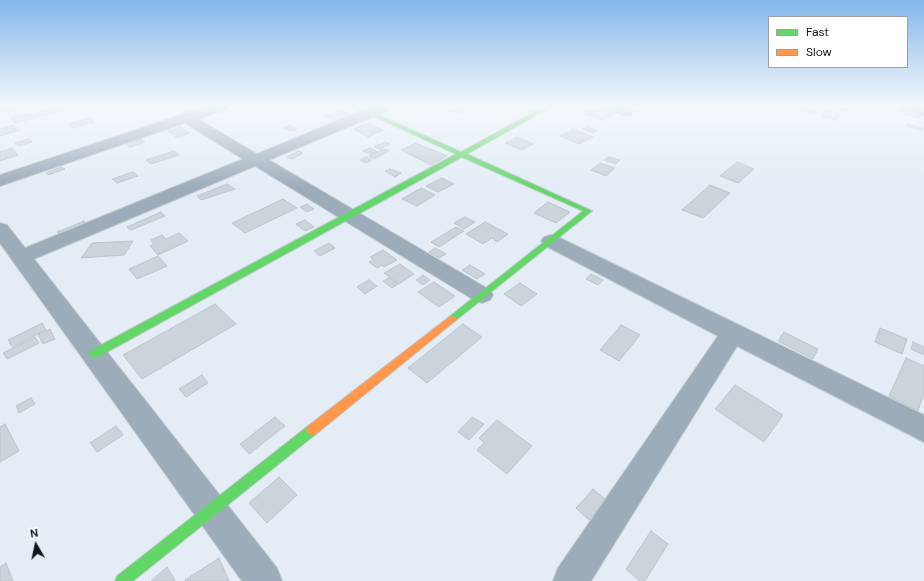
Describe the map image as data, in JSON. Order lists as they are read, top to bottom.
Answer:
{
  "legend": ["Fast", "Slow"],
  "north": "top"
}
